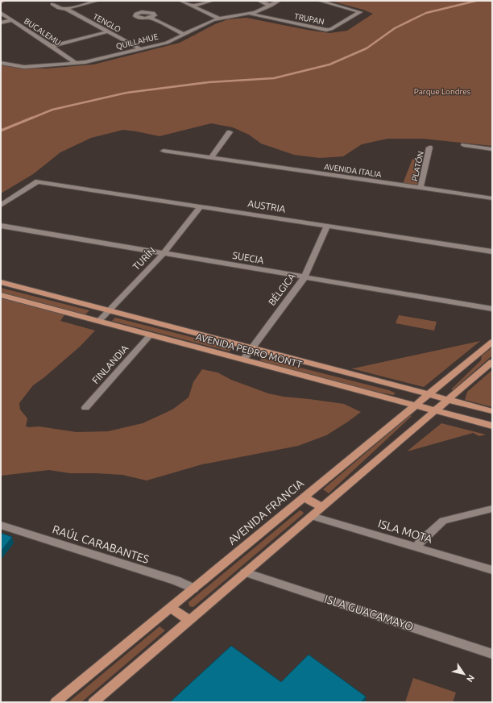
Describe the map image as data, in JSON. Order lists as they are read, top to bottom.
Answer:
{
  "streets": {
    "main road": ["AVENIDA PEDRO MONTT", "AVENIDA FRANCIA"],
    "street": [
      "TRUPAN",
      "TENGLO",
      "BUCALEMU",
      "QUILLAHUE",
      "PLATÓN",
      "AVENIDA ITALIA",
      "AUSTRIA",
      "SUECIA",
      "TURÍN",
      "BÉLGICA",
      "FINLANDIA",
      "ISLA MOTA",
      "RAÚL CARABANTES",
      "ISLA GUACAMAYO"
    ]
  },
  "crossings": [
    ["TRUPAN", "QUILLAHUE"],
    ["TENGLO", "QUILLAHUE"],
    ["BUCALEMU", "QUILLAHUE"],
    ["PLATÓN", "AVENIDA ITALIA"],
    ["AUSTRIA", "TURÍN"],
    ["AUSTRIA", "BÉLGICA"],
    ["SUECIA", "TURÍN"],
    ["SUECIA", "BÉLGICA"],
    ["TURÍN", "AVENIDA PEDRO MONTT"],
    ["BÉLGICA", "AVENIDA PEDRO MONTT"],
    ["AVENIDA PEDRO MONTT", "FINLANDIA"],
    ["AVENIDA PEDRO MONTT", "AVENIDA FRANCIA"],
    ["AVENIDA FRANCIA", "RAÚL CARABANTES"]
  ],
  "parks": ["Parque Londres"],
  "north": "bottom right"
}
